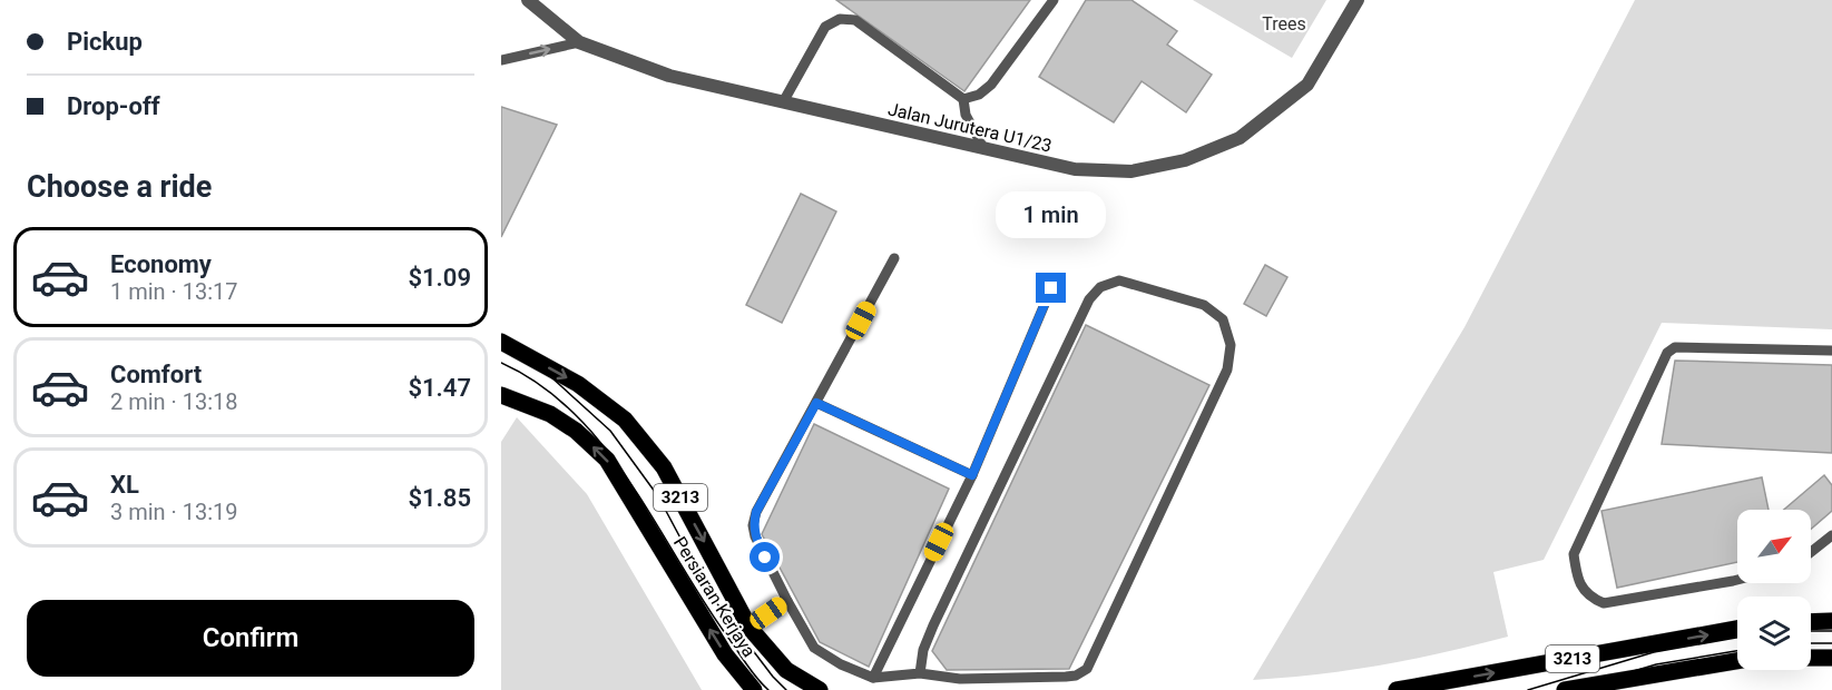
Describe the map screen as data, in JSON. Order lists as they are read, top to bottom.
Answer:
{
  "streets": {
    "main road": ["3213", "Persiaran Kerjaya"],
    "street": ["Jalan Jurutera U1/23"]
  },
  "parks": ["Trees"],
  "north": "top right",
  "page": {
    "banner": ["Pickup", "Drop-off"],
    "heading": "Choose a ride",
    "bubble": "1 min",
    "list": [
      {
        "name": "Economy",
        "note": "1 min · 13:17",
        "value": "$1.09"
      },
      {
        "name": "Comfort",
        "note": "2 min · 13:18",
        "value": "$1.47"
      },
      {
        "name": "XL",
        "note": "3 min · 13:19",
        "value": "$1.85"
      }
    ],
    "buttons": "Confirm"
  }
}
